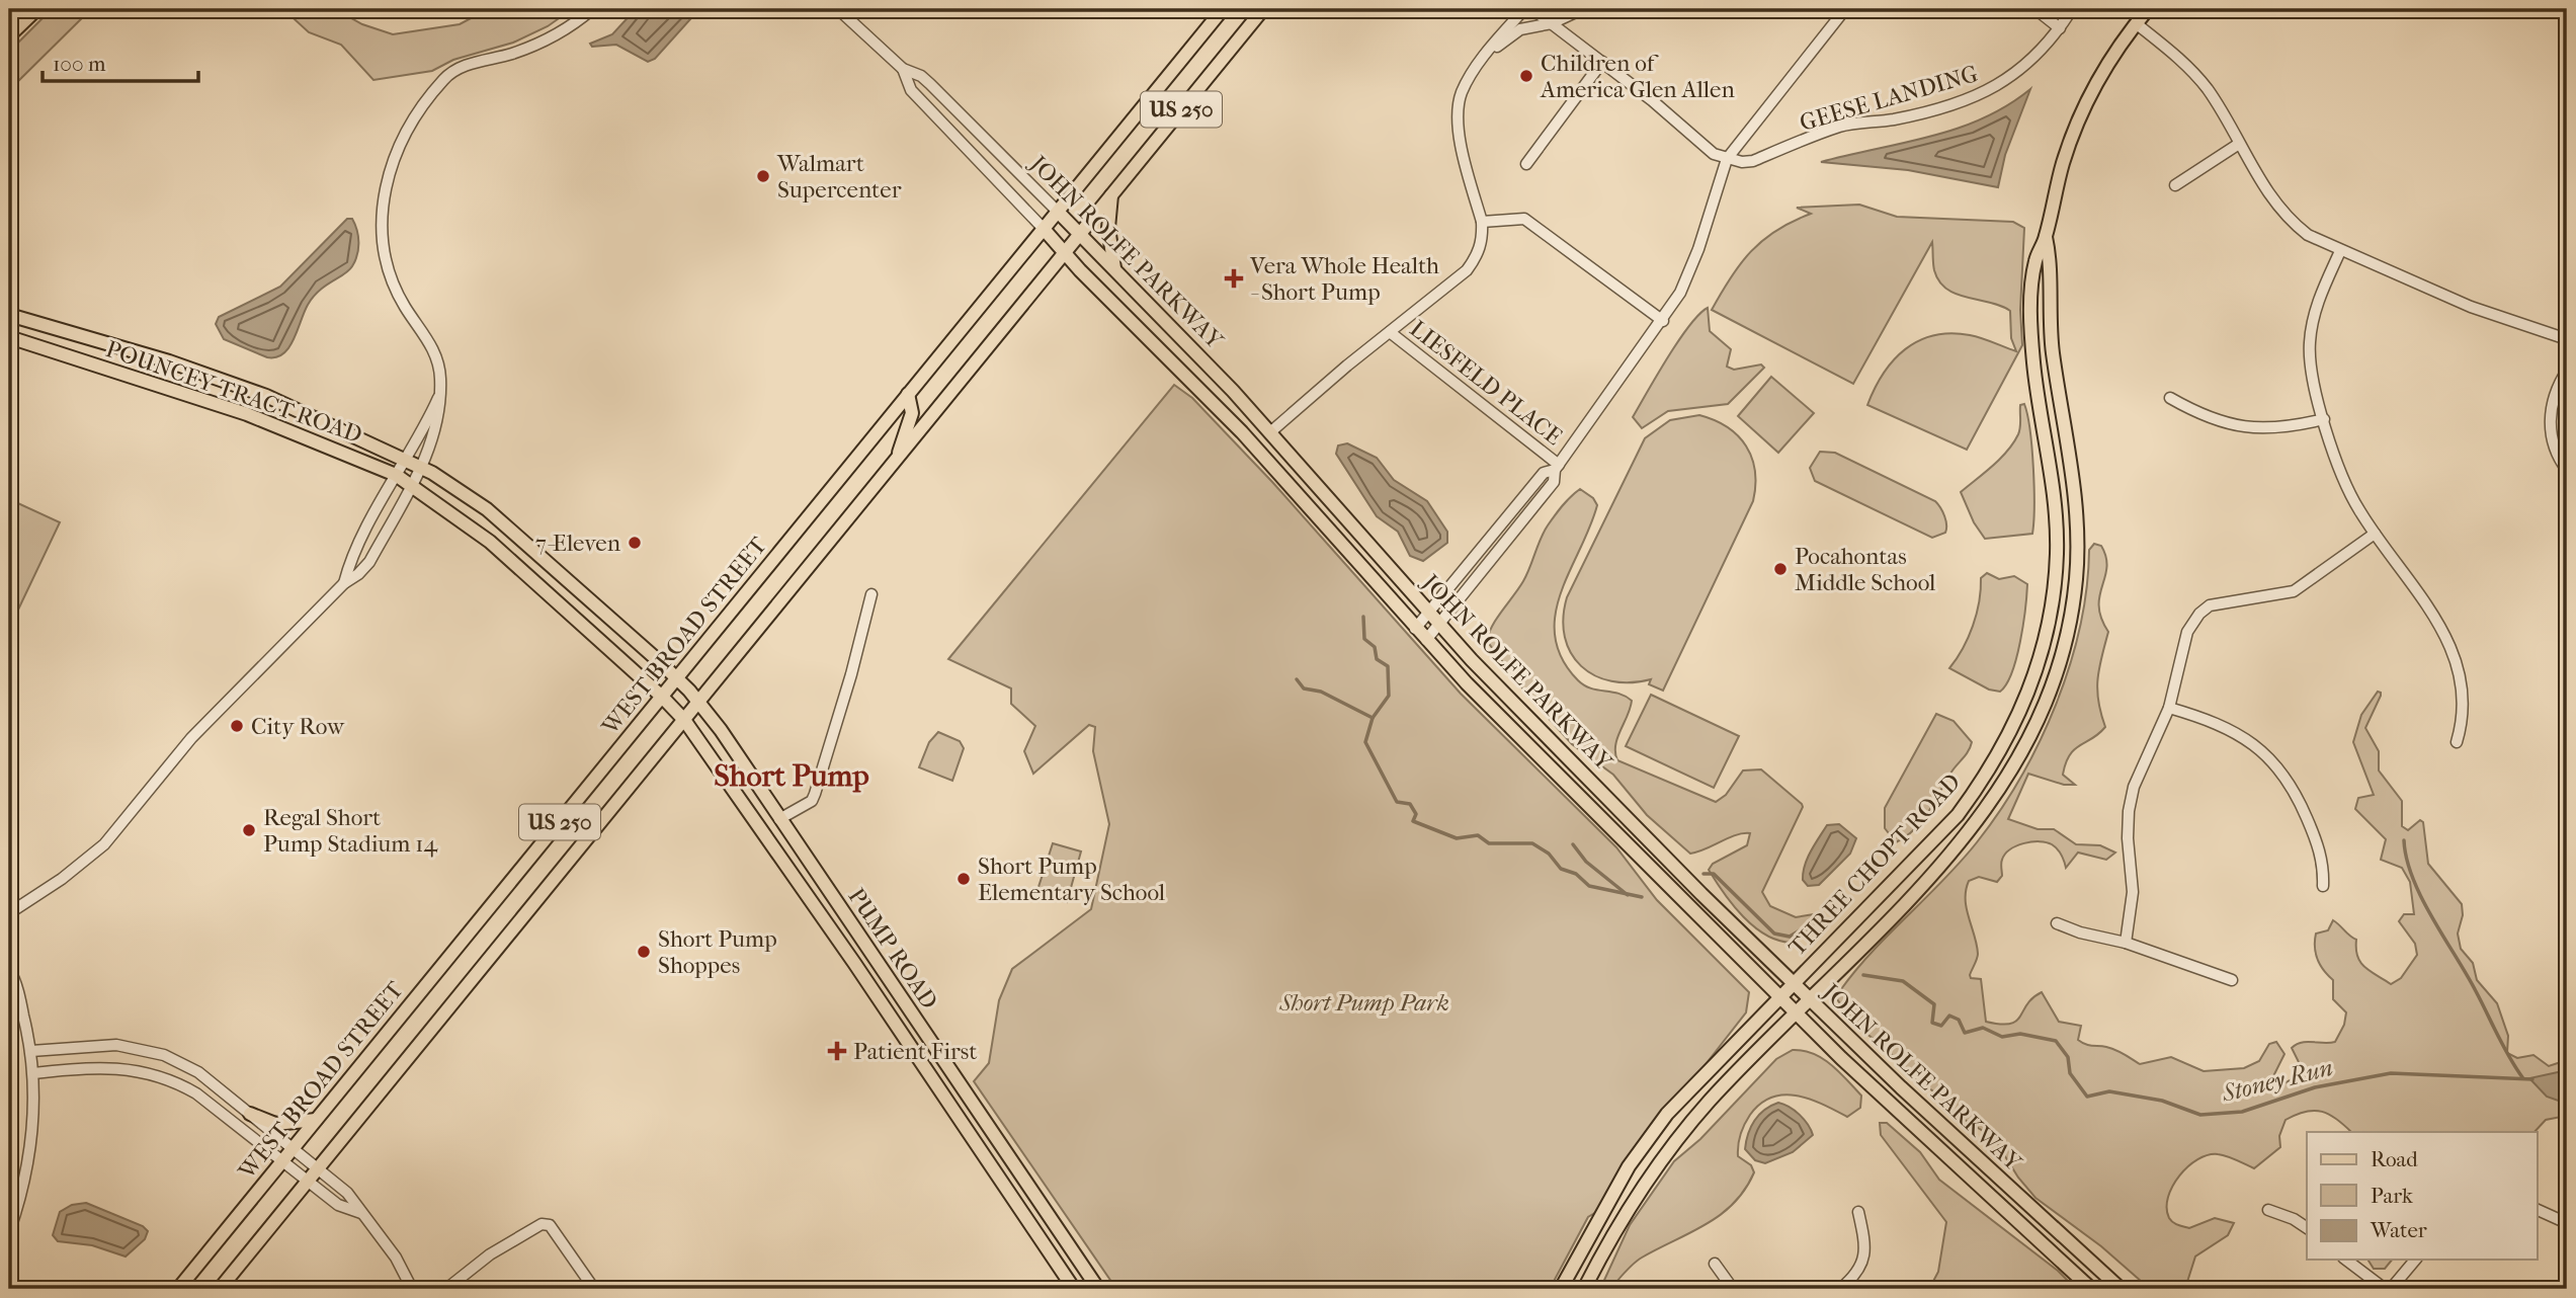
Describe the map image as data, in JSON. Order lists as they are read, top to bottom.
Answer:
{
  "streets": {
    "main road": [
      "US 250",
      "JOHN ROLFE PARKWAY",
      "POUNCEY TRACT ROAD",
      "WEST BROAD STREET",
      "THREE CHOPT ROAD",
      "PUMP ROAD"
    ],
    "street": ["GEESE LANDING", "LIESFELD PLACE"]
  },
  "crossings": [
    ["US 250", "JOHN ROLFE PARKWAY"],
    ["US 250", "POUNCEY TRACT ROAD"],
    ["US 250", "PUMP ROAD"],
    ["JOHN ROLFE PARKWAY", "WEST BROAD STREET"],
    ["JOHN ROLFE PARKWAY", "THREE CHOPT ROAD"],
    ["POUNCEY TRACT ROAD", "WEST BROAD STREET"],
    ["POUNCEY TRACT ROAD", "PUMP ROAD"],
    ["WEST BROAD STREET", "PUMP ROAD"]
  ],
  "districts": ["Short Pump"],
  "water": ["Stoney Run"],
  "parks": ["Short Pump Park"],
  "places": {
    "other": [
      "Children of America Glen Allen",
      "Walmart Supercenter",
      "7-Eleven",
      "Pocahontas Middle School",
      "City Row",
      "Regal Short Pump Stadium 14",
      "Short Pump Elementary School",
      "Short Pump Shoppes"
    ],
    "health": ["Vera Whole Health - Short Pump", "Patient First"]
  },
  "legend": ["Road", "Park", "Water"],
  "scale_bar": "100 m"
}
